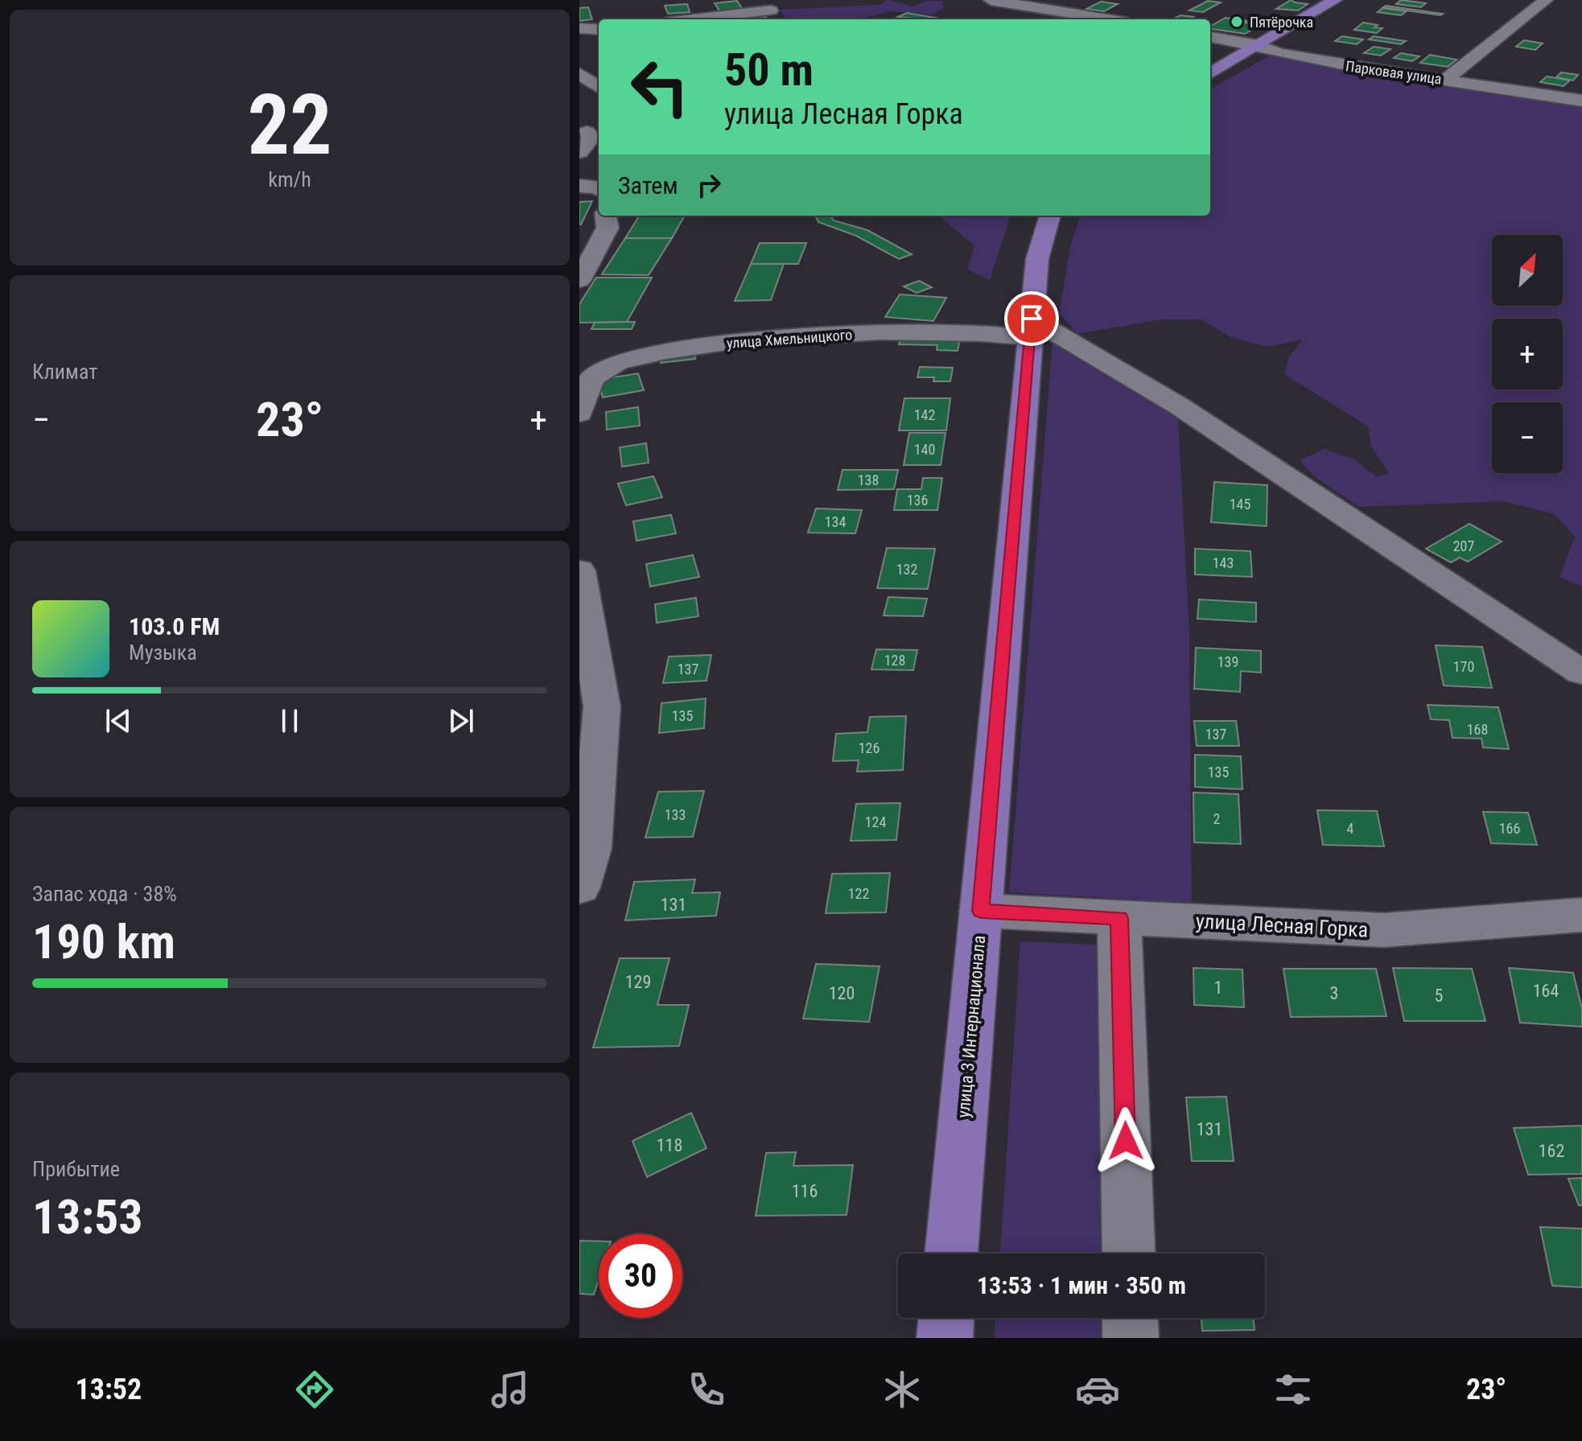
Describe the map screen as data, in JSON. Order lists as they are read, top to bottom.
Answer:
{
  "streets": {
    "main road": ["улица 3 Интернационала"],
    "street": ["Парковая улица", "улица Хмельницкого", "улица Лесная Горка"]
  },
  "crossings": [
    ["улица Хмельницкого", "улица 3 Интернационала"],
    ["улица Лесная Горка", "улица 3 Интернационала"]
  ],
  "places": ["Пятёрочка"],
  "house_numbers": [
    "142",
    "140",
    "138",
    "136",
    "145",
    "134",
    "207",
    "143",
    "132",
    "128",
    "139",
    "170",
    "137",
    "135",
    "168",
    "137",
    "126",
    "135",
    "133",
    "2",
    "124",
    "4",
    "166",
    "122",
    "131",
    "129",
    "1",
    "164",
    "120",
    "3",
    "5",
    "131",
    "118",
    "162",
    "116"
  ],
  "north": "top right",
  "page": {
    "tile": [
      ["22", "km/h"],
      "Климат",
      ["Запас хода · 38%", "190 km"],
      ["Прибытие", "13:53"]
    ],
    "turn": ["50 m", "улица Лесная Горка"],
    "then": "Затем",
    "map_buttons": ["+", "−"],
    "heat": ["−", "23°", "+"],
    "song": ["103.0 FM", "Музыка"],
    "limit": "30",
    "trip": "13:53 · 1 мин · 350 m",
    "tabs": ["13:52", "23°"]
  }
}
